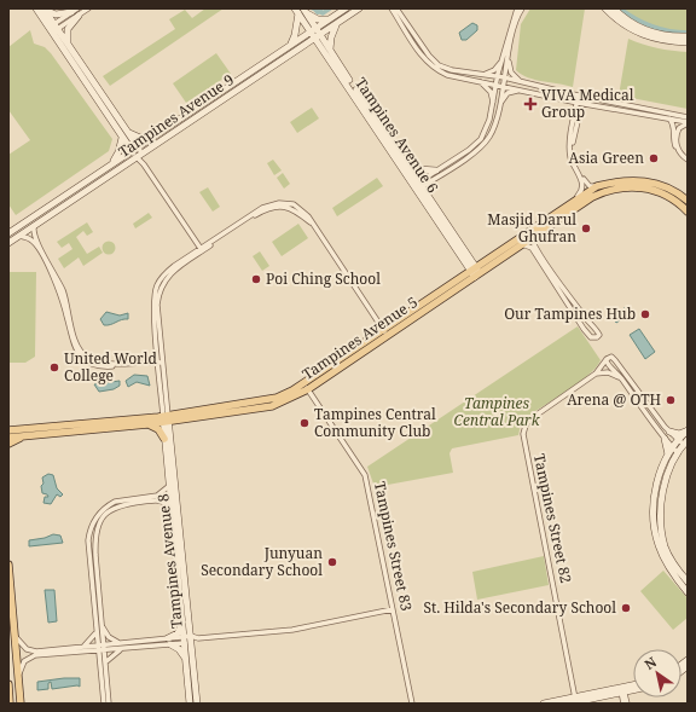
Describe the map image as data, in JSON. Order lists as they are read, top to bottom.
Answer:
{
  "streets": {
    "main road": ["Tampines Avenue 5"],
    "street": [
      "Tampines Avenue 9",
      "Tampines Avenue 6",
      "Tampines Street 82",
      "Tampines Street 83",
      "Tampines Avenue 8"
    ]
  },
  "crossings": [
    ["Tampines Avenue 9", "Tampines Avenue 6"],
    ["Tampines Avenue 6", "Tampines Avenue 5"],
    ["Tampines Avenue 5", "Tampines Street 83"],
    ["Tampines Avenue 5", "Tampines Avenue 8"]
  ],
  "parks": ["Tampines Central Park"],
  "places": {
    "health": ["VIVA Medical Group"],
    "other": [
      "Asia Green",
      "Masjid Darul Ghufran",
      "Poi Ching School",
      "Our Tampines Hub",
      "United World College",
      "Arena @ OTH",
      "Tampines Central Community Club",
      "Junyuan Secondary School",
      "St. Hilda's Secondary School"
    ]
  },
  "north": "top left"
}
